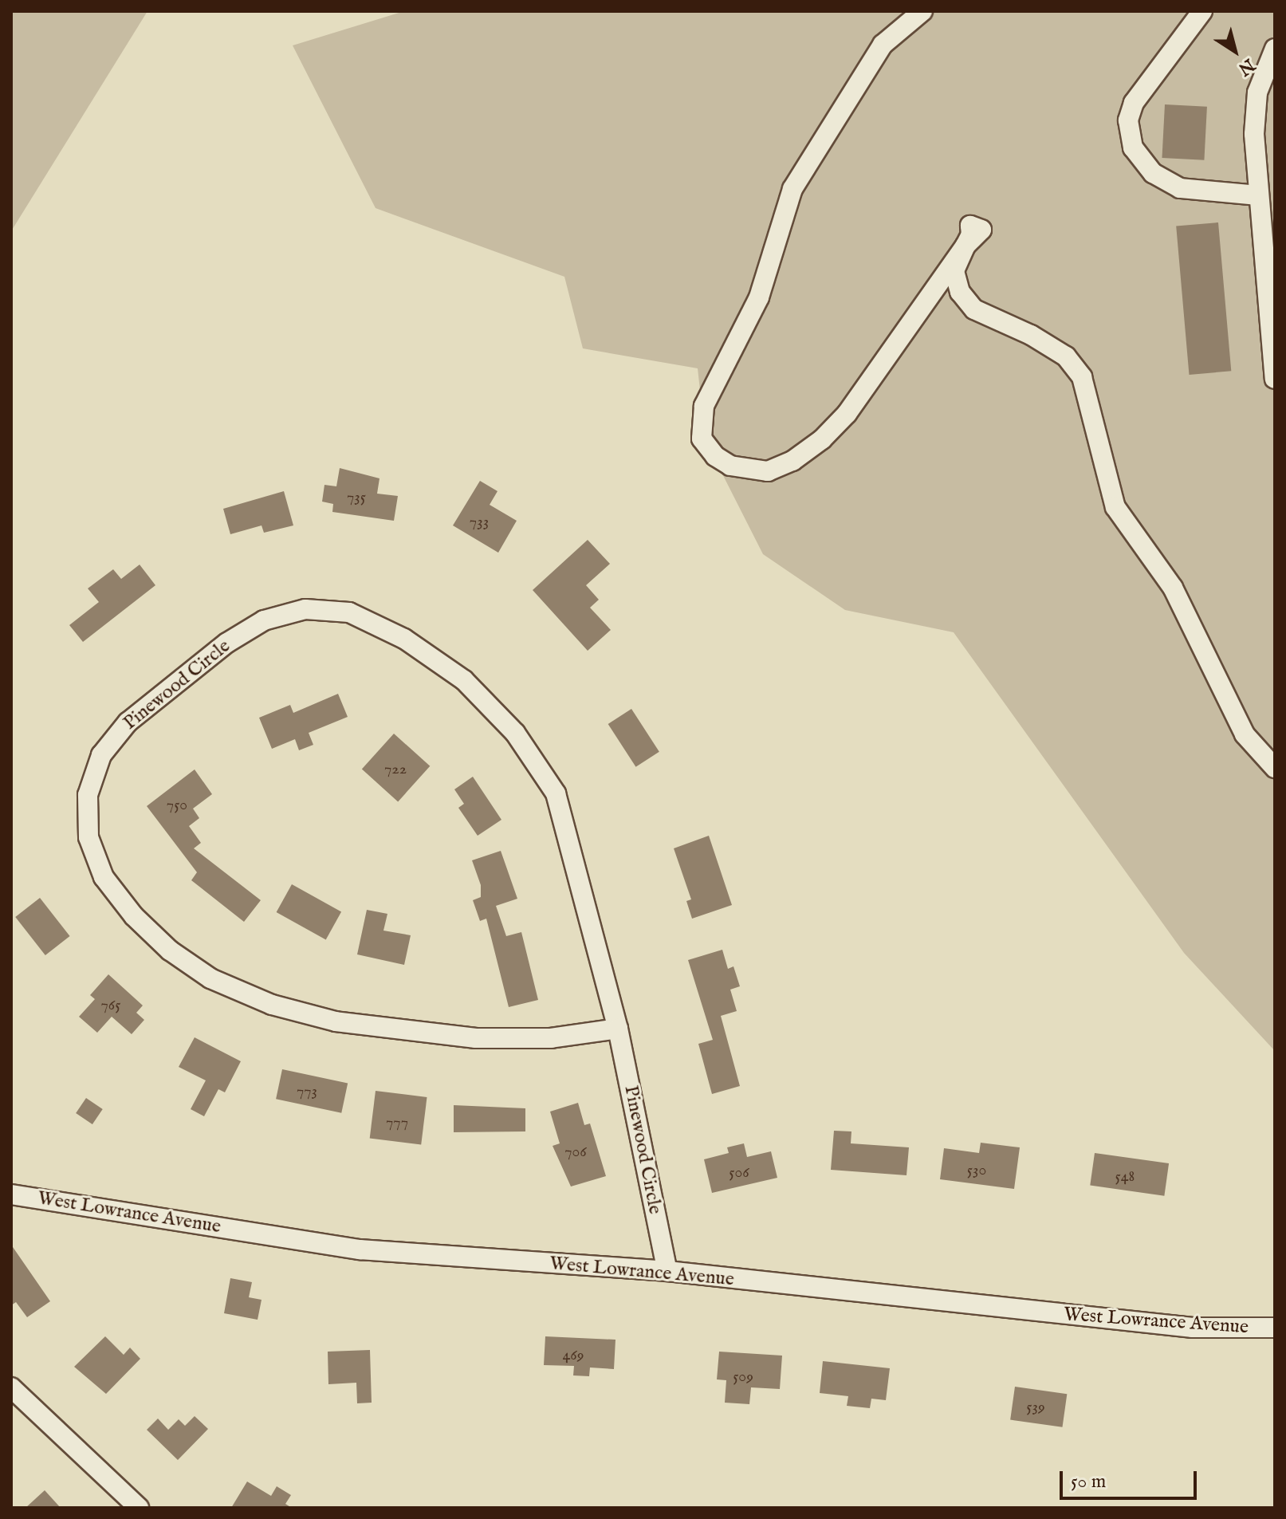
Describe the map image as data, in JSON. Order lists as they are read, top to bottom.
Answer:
{
  "streets": {
    "street": ["Pinewood Circle", "West Lowrance Avenue"]
  },
  "crossings": [
    ["Pinewood Circle", "West Lowrance Avenue"]
  ],
  "house_numbers": [
    "735",
    "733",
    "722",
    "750",
    "765",
    "773",
    "777",
    "706",
    "530",
    "506",
    "548",
    "469",
    "509",
    "539"
  ],
  "scale_bar": "50 m",
  "north": "bottom right"
}
